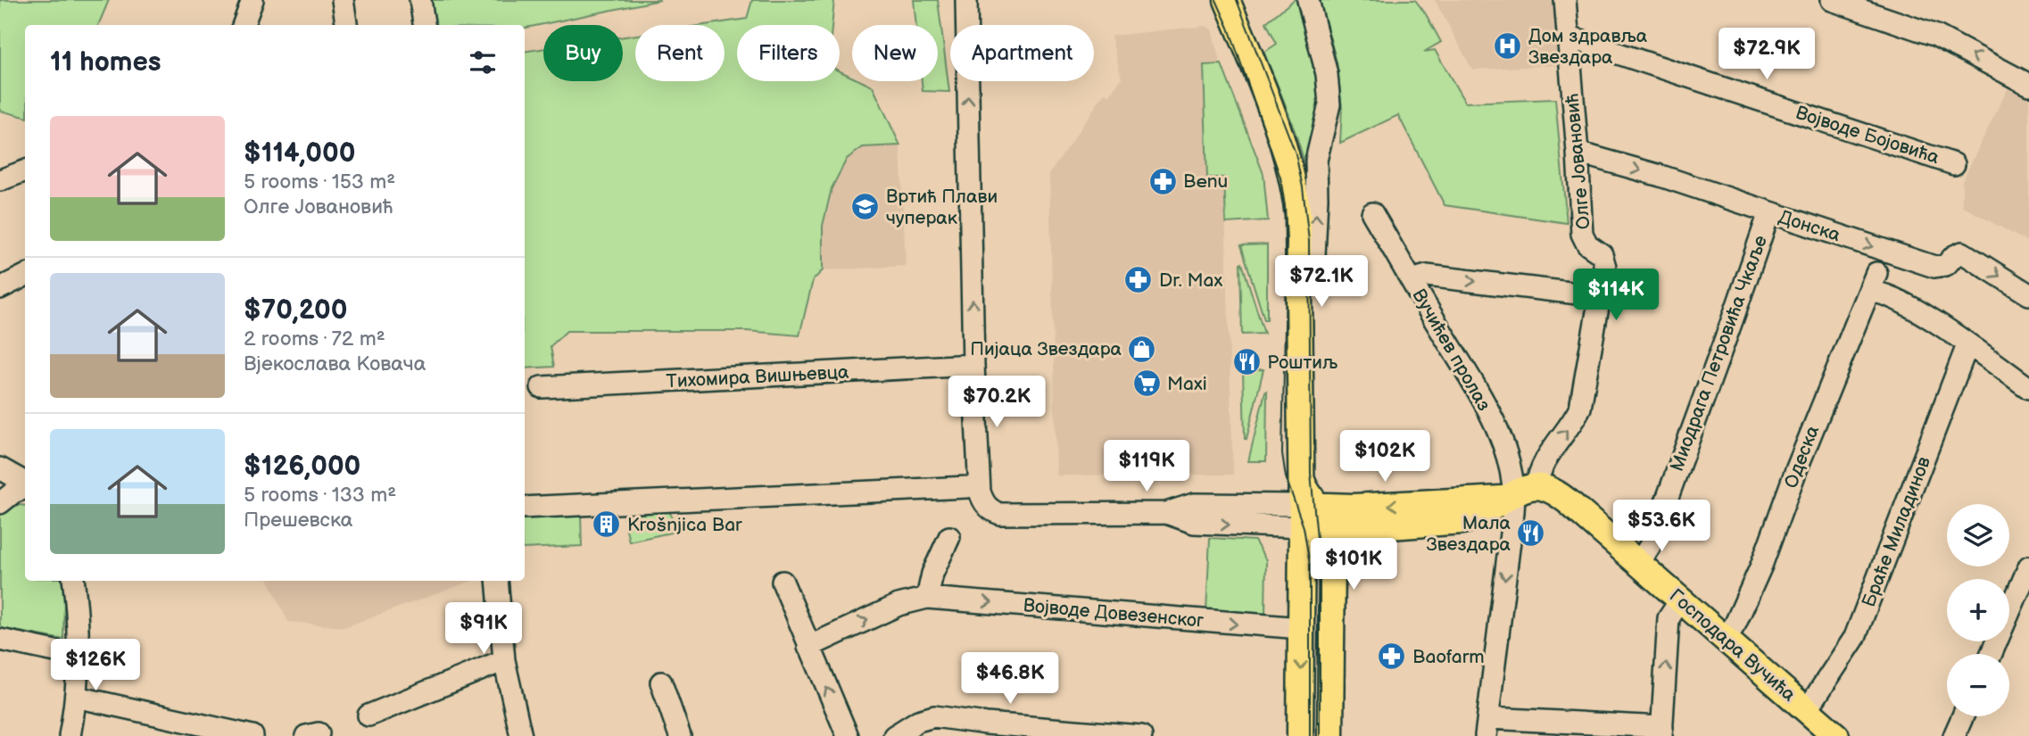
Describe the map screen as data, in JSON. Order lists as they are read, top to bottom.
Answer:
{
  "streets": {
    "main road": ["Господара Вучића"],
    "street": [
      "Војводе Бојовића",
      "Олге Јовановић",
      "Донска",
      "Вучићев пролаз",
      "Миодрага Петровића Чкаље",
      "Тихомира Вишњевца",
      "Одеска",
      "Браће Миладинов",
      "Војводе Довезенског"
    ]
  },
  "crossings": [
    ["Војводе Бојовића", "Олге Јовановић"],
    ["Олге Јовановић", "Донска"],
    ["Олге Јовановић", "Вучићев пролаз"],
    ["Олге Јовановић", "Господара Вучића"],
    ["Донска", "Миодрага Петровића Чкаље"],
    ["Вучићев пролаз", "Господара Вучића"],
    ["Миодрага Петровића Чкаље", "Господара Вучића"],
    ["Одеска", "Браће Миладинов"],
    ["Одеска", "Господара Вучића"],
    ["Браће Миладинов", "Господара Вучића"]
  ],
  "one_way": ["Олге Јовановић", "Донска"],
  "places": {
    "hospital": ["Дом здравља Звездара"],
    "pharmacy": ["Benu", "Dr. Max", "Baofarm"],
    "school or university": ["Вртић Плави чуперак"],
    "shop": ["Пијаца Звездара"],
    "restaurant": ["Роштиљ", "Мала Звездара"],
    "supermarket": ["Maxi"],
    "building": ["Krošnjica Bar"]
  },
  "page": {
    "chip": [
      "Buy",
      "Rent",
      "Filters",
      "New",
      "Apartment"
    ],
    "heading": "11 homes",
    "price": [
      "$72.9K",
      "$72.1K",
      "$114K",
      "$70.2K",
      "$102K",
      "$119K",
      "$53.6K",
      "$101K",
      "$91K",
      "$126K",
      "$46.8K"
    ],
    "list": [
      {
        "name": "$114,000",
        "note": "5 rooms · 153 m² · Олге Јовановић"
      },
      {
        "name": "$70,200",
        "note": "2 rooms · 72 m² · Вјекослава Ковача"
      },
      {
        "name": "$126,000",
        "note": "5 rooms · 133 m² · Прешевска"
      }
    ],
    "map_buttons": ["+", "−"]
  }
}
